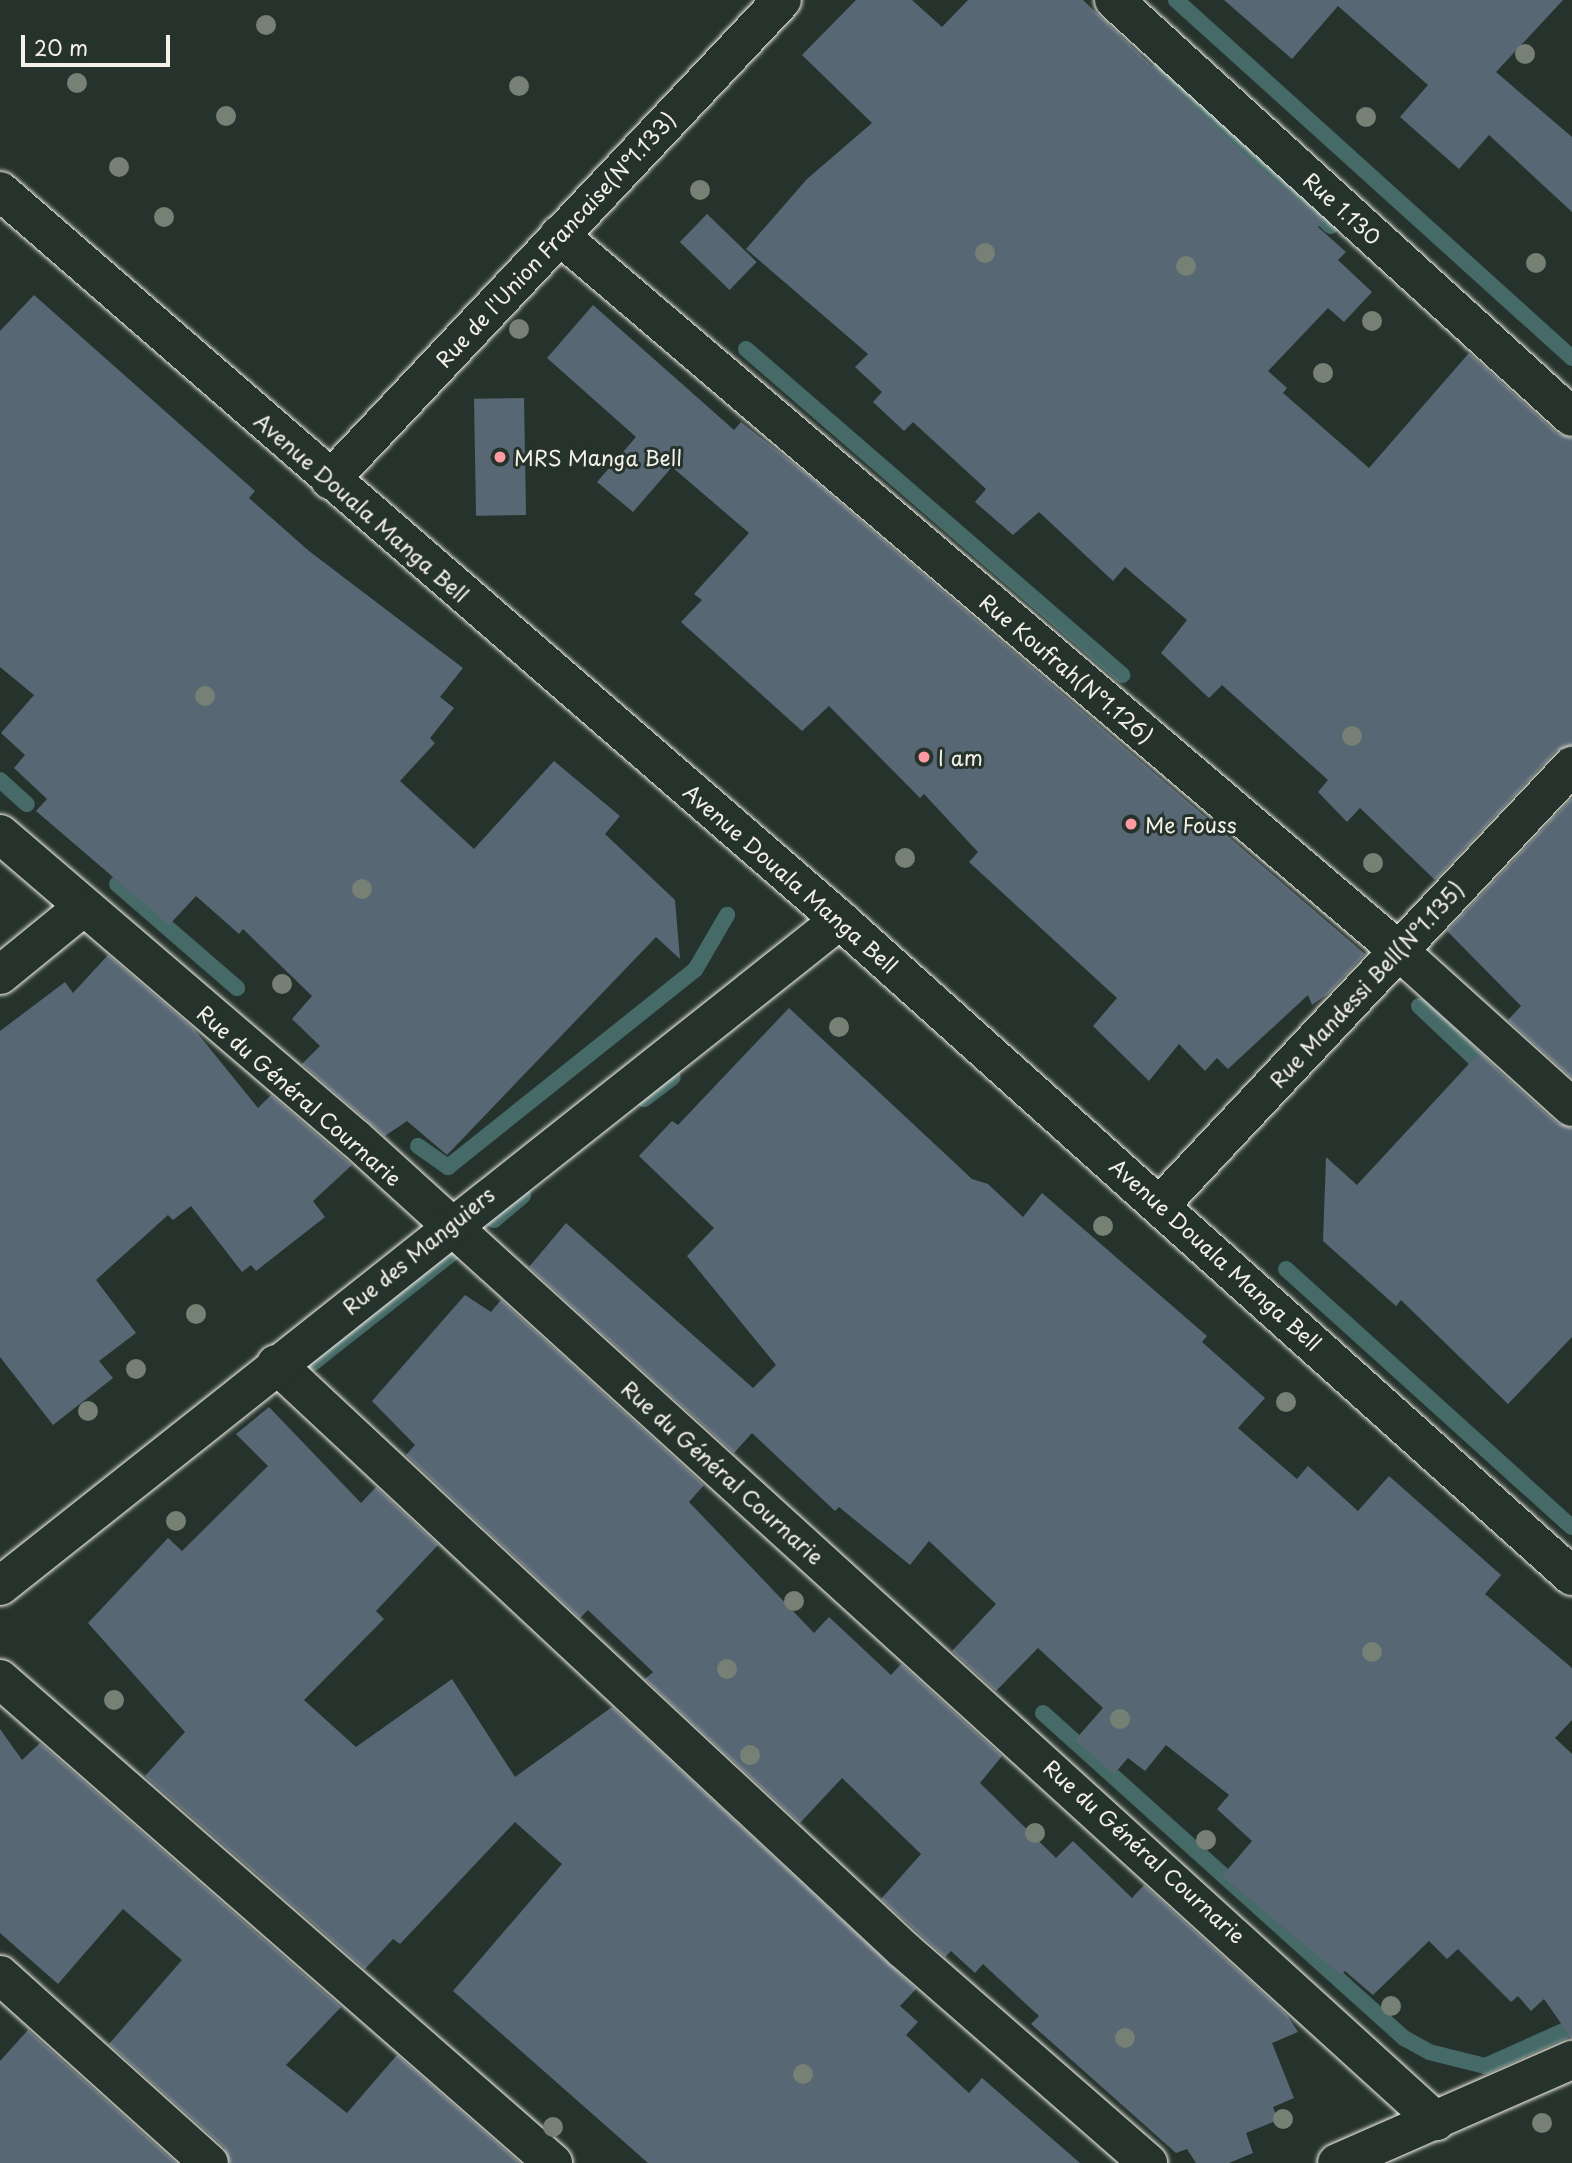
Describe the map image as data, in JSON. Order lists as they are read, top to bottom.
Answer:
{
  "streets": {
    "street": [
      "Rue 1.130",
      "Rue de l'Union Francaise(N°1.133)",
      "Avenue Douala Manga Bell",
      "Rue Koufrah(N°1.126)",
      "Rue Mandessi Bell(N°1.135)",
      "Rue du Général Cournarie",
      "Rue des Manguiers"
    ]
  },
  "crossings": [
    ["Rue de l'Union Francaise(N°1.133)", "Avenue Douala Manga Bell"],
    ["Rue de l'Union Francaise(N°1.133)", "Rue Koufrah(N°1.126)"],
    ["Avenue Douala Manga Bell", "Rue Mandessi Bell(N°1.135)"],
    ["Avenue Douala Manga Bell", "Rue des Manguiers"],
    ["Rue Koufrah(N°1.126)", "Rue Mandessi Bell(N°1.135)"],
    ["Rue du Général Cournarie", "Rue des Manguiers"]
  ],
  "places": ["MRS Manga Bell", "I am", "Me Fouss"],
  "scale_bar": "20 m"
}
